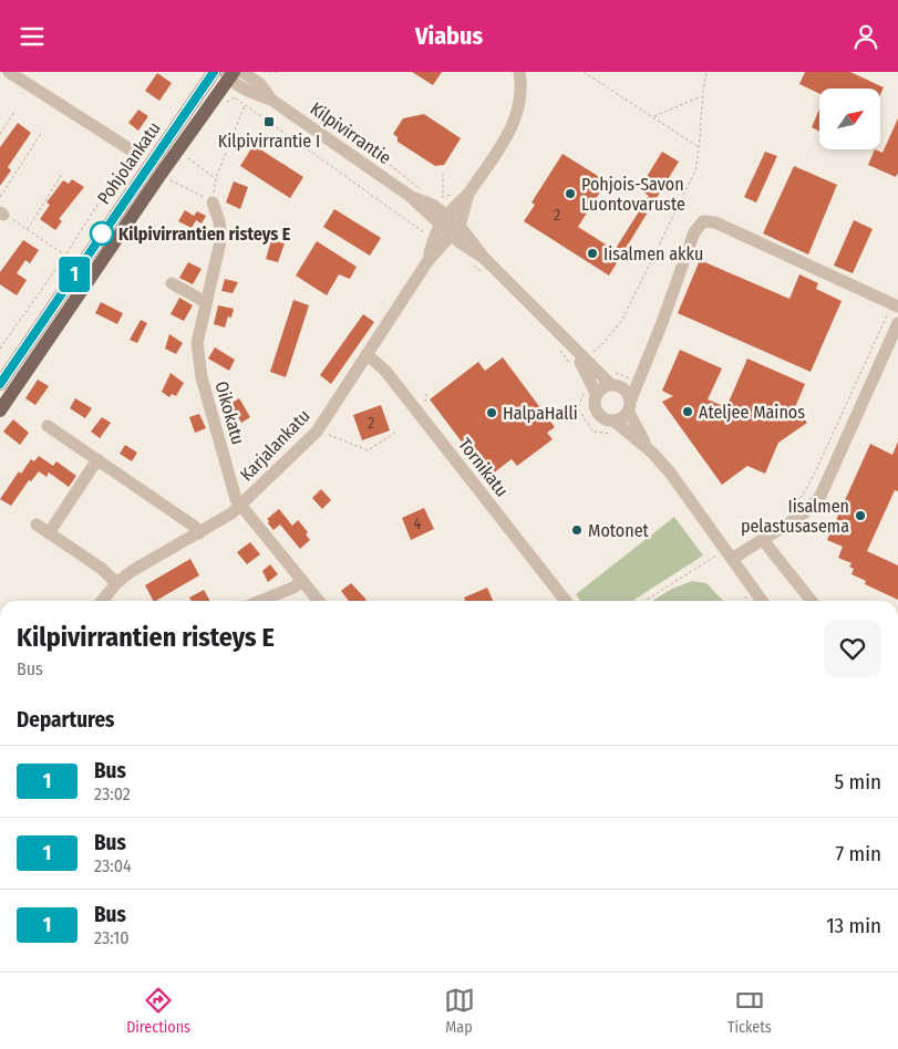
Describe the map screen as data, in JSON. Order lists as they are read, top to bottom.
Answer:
{
  "streets": {
    "main road": ["Pohjolankatu"],
    "street": [
      "Kilpivirrantie",
      "Oikokatu",
      "Karjalankatu",
      "Tornikatu"
    ]
  },
  "crossings": [
    ["Kilpivirrantie", "Pohjolankatu"],
    ["Kilpivirrantie", "Karjalankatu"],
    ["Oikokatu", "Karjalankatu"],
    ["Karjalankatu", "Tornikatu"]
  ],
  "places": {
    "transit": ["Kilpivirrantie I"],
    "other": [
      "Pohjois-Savon Luontovaruste",
      "Kilpivirrantien risteys E",
      "Iisalmen akku",
      "Ateljee Mainos",
      "HalpaHalli",
      "Iisalmen pelastusasema",
      "Motonet"
    ]
  },
  "lines": ["bus line 1"],
  "house_numbers": ["2", "2", "4"],
  "north": "top right",
  "page": {
    "header": "Viabus",
    "on_map": "1",
    "heading": [
      ["Kilpivirrantien risteys E", "Bus"],
      "Departures"
    ],
    "list": [
      {
        "mark": "1",
        "name": "Bus",
        "note": "23:02",
        "value": "5 min"
      },
      {
        "mark": "1",
        "name": "Bus",
        "note": "23:04",
        "value": "7 min"
      },
      {
        "mark": "1",
        "name": "Bus",
        "note": "23:10",
        "value": "13 min"
      }
    ],
    "tabs": ["Directions", "Map", "Tickets"]
  }
}
